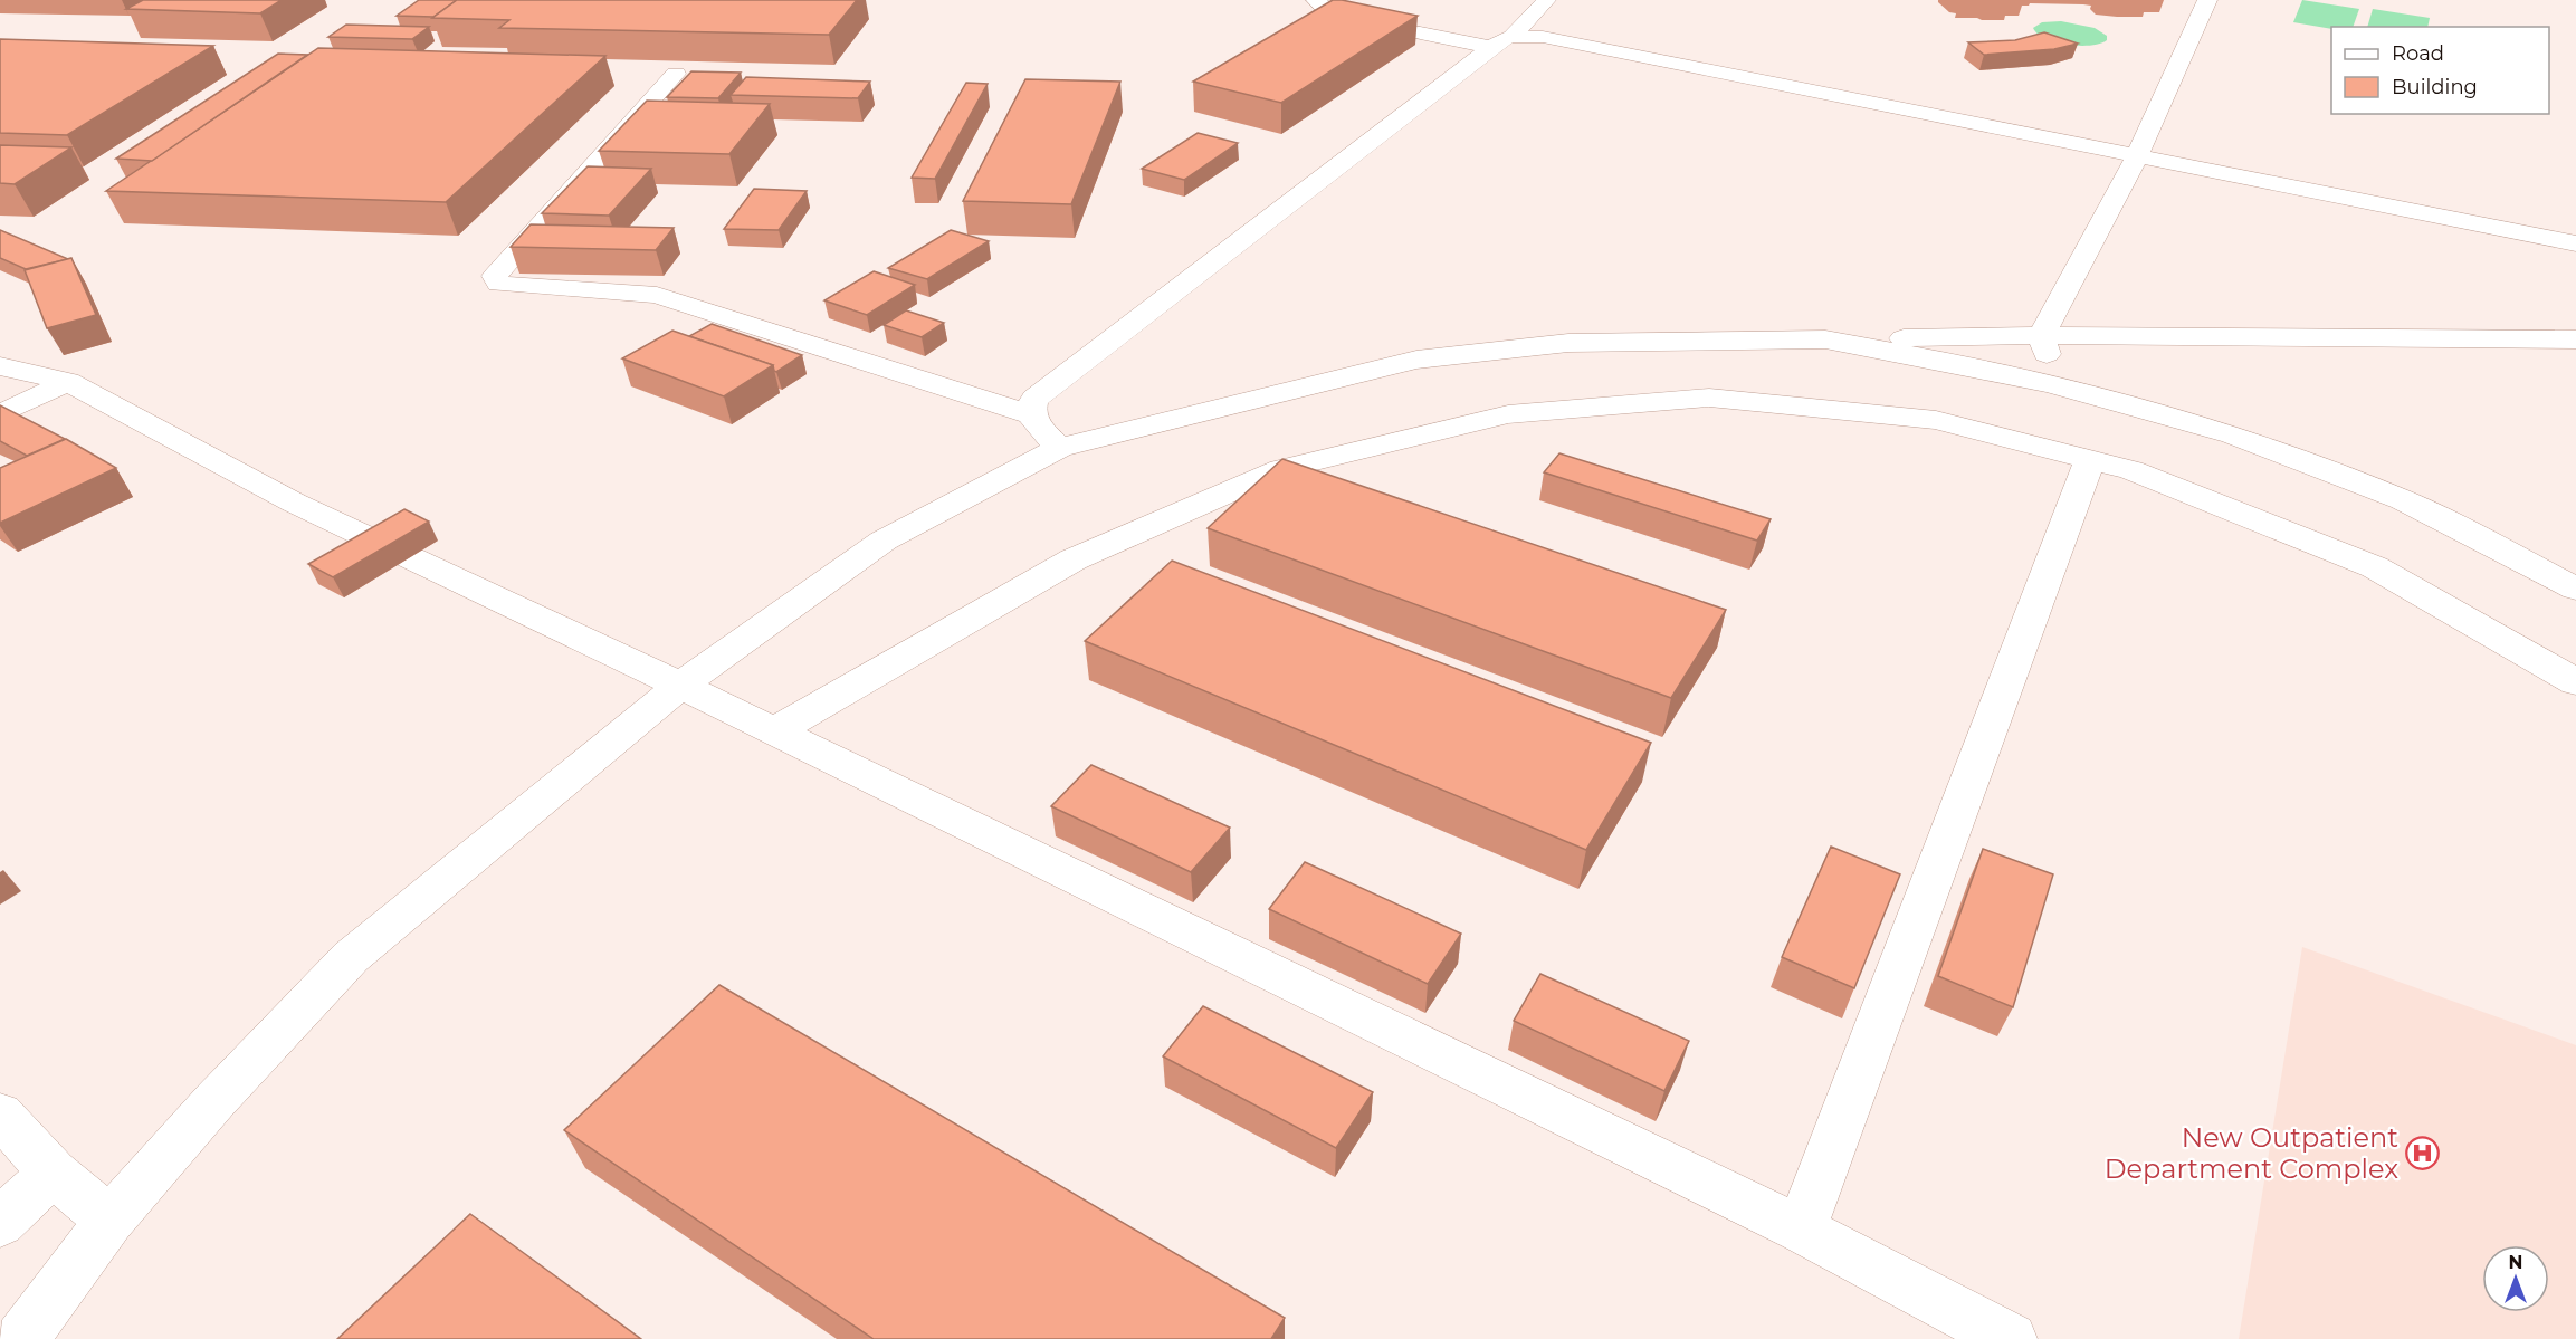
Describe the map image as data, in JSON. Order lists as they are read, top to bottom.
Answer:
{
  "places": {
    "hospital": ["New Outpatient Department Complex"]
  },
  "legend": ["Road", "Building"],
  "north": "top"
}
